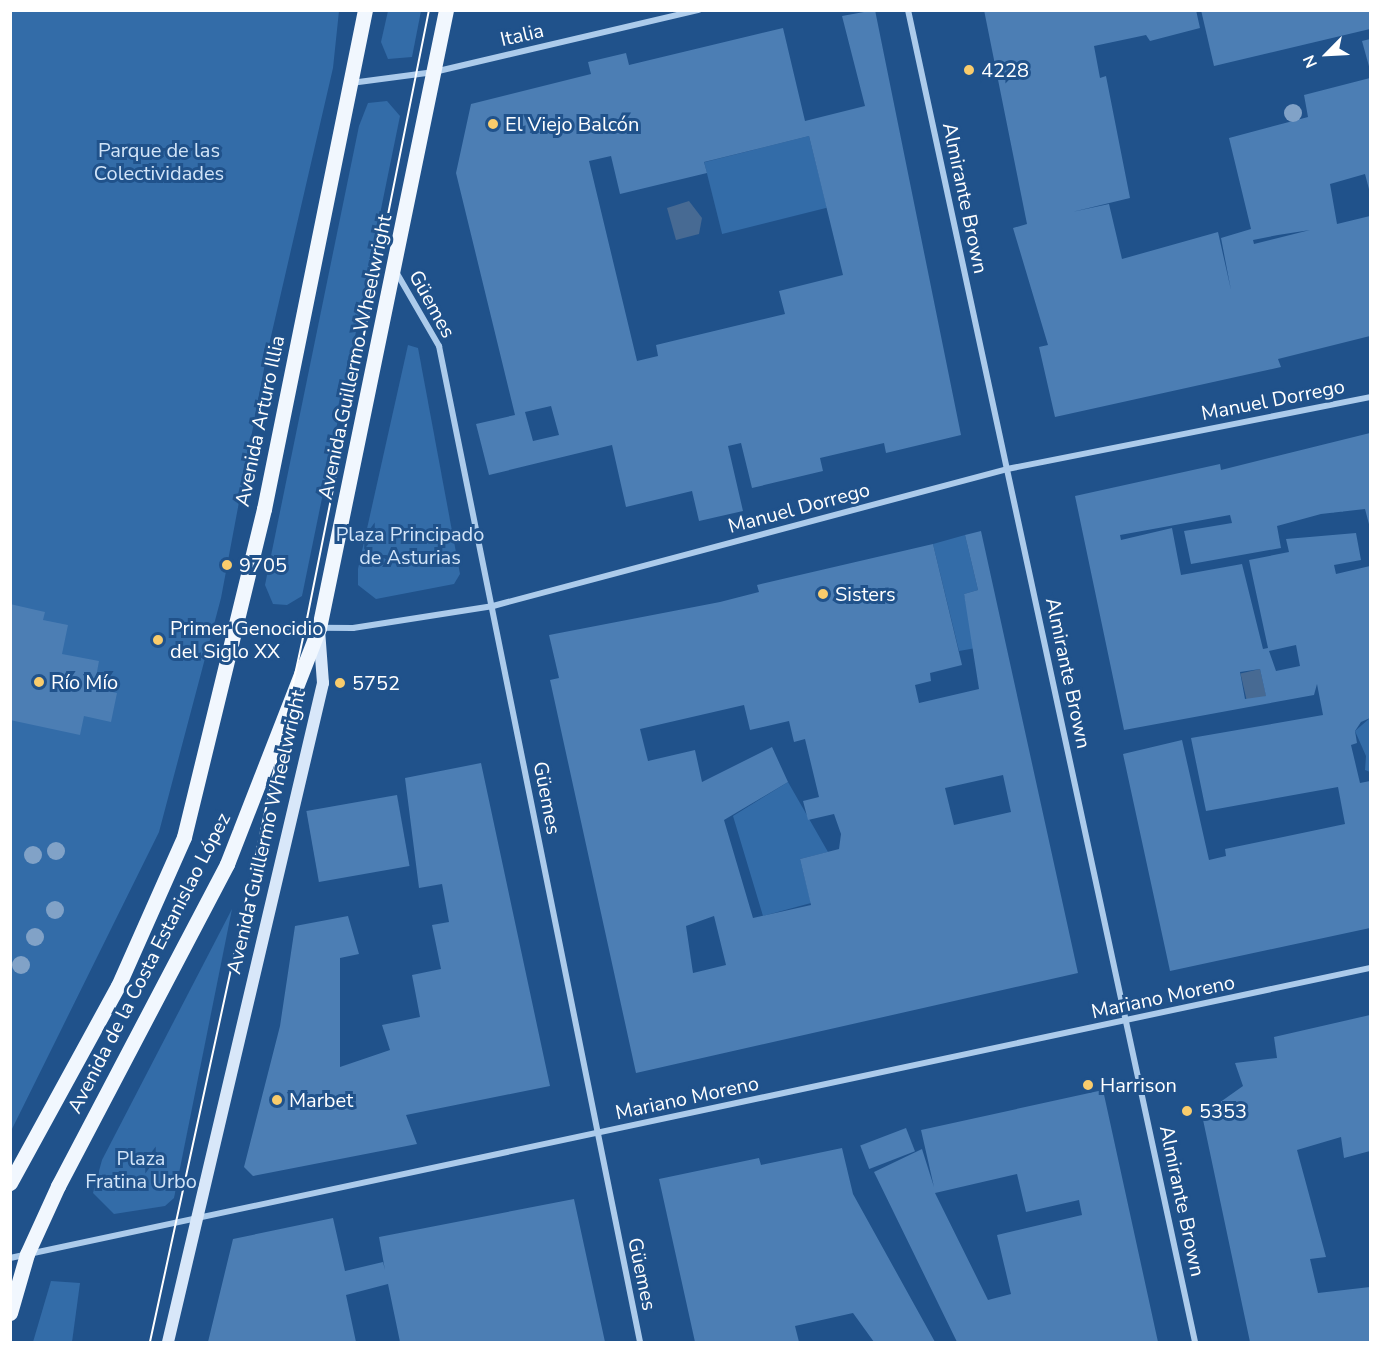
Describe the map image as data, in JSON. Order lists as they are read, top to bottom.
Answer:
{
  "streets": {
    "main road": ["Avenida Guillermo Wheelwright", "Avenida Arturo Illia", "Avenida de la Costa Estanislao López"],
    "street": [
      "Italia",
      "Almirante Brown",
      "Güemes",
      "Manuel Dorrego",
      "Mariano Moreno"
    ]
  },
  "crossings": [
    ["Italia", "Avenida Guillermo Wheelwright"],
    ["Italia", "Avenida Arturo Illia"],
    ["Almirante Brown", "Manuel Dorrego"],
    ["Almirante Brown", "Mariano Moreno"],
    ["Güemes", "Avenida Guillermo Wheelwright"],
    ["Güemes", "Manuel Dorrego"],
    ["Güemes", "Mariano Moreno"],
    ["Avenida Guillermo Wheelwright", "Manuel Dorrego"],
    ["Avenida Guillermo Wheelwright", "Avenida de la Costa Estanislao López"],
    ["Avenida Guillermo Wheelwright", "Mariano Moreno"],
    ["Manuel Dorrego", "Avenida Arturo Illia"],
    ["Manuel Dorrego", "Avenida de la Costa Estanislao López"],
    ["Avenida Arturo Illia", "Avenida de la Costa Estanislao López"],
    ["Avenida de la Costa Estanislao López", "Mariano Moreno"]
  ],
  "parks": ["Parque de las Colectividades", "Plaza Principado de Asturias", "Plaza Fratina Urbo"],
  "places": [
    "4228",
    "El Viejo Balcón",
    "9705",
    "Sisters",
    "Primer Genocidio del Siglo XX",
    "Río Mío",
    "5752",
    "Harrison",
    "Marbet",
    "5353"
  ],
  "north": "bottom left"
}
